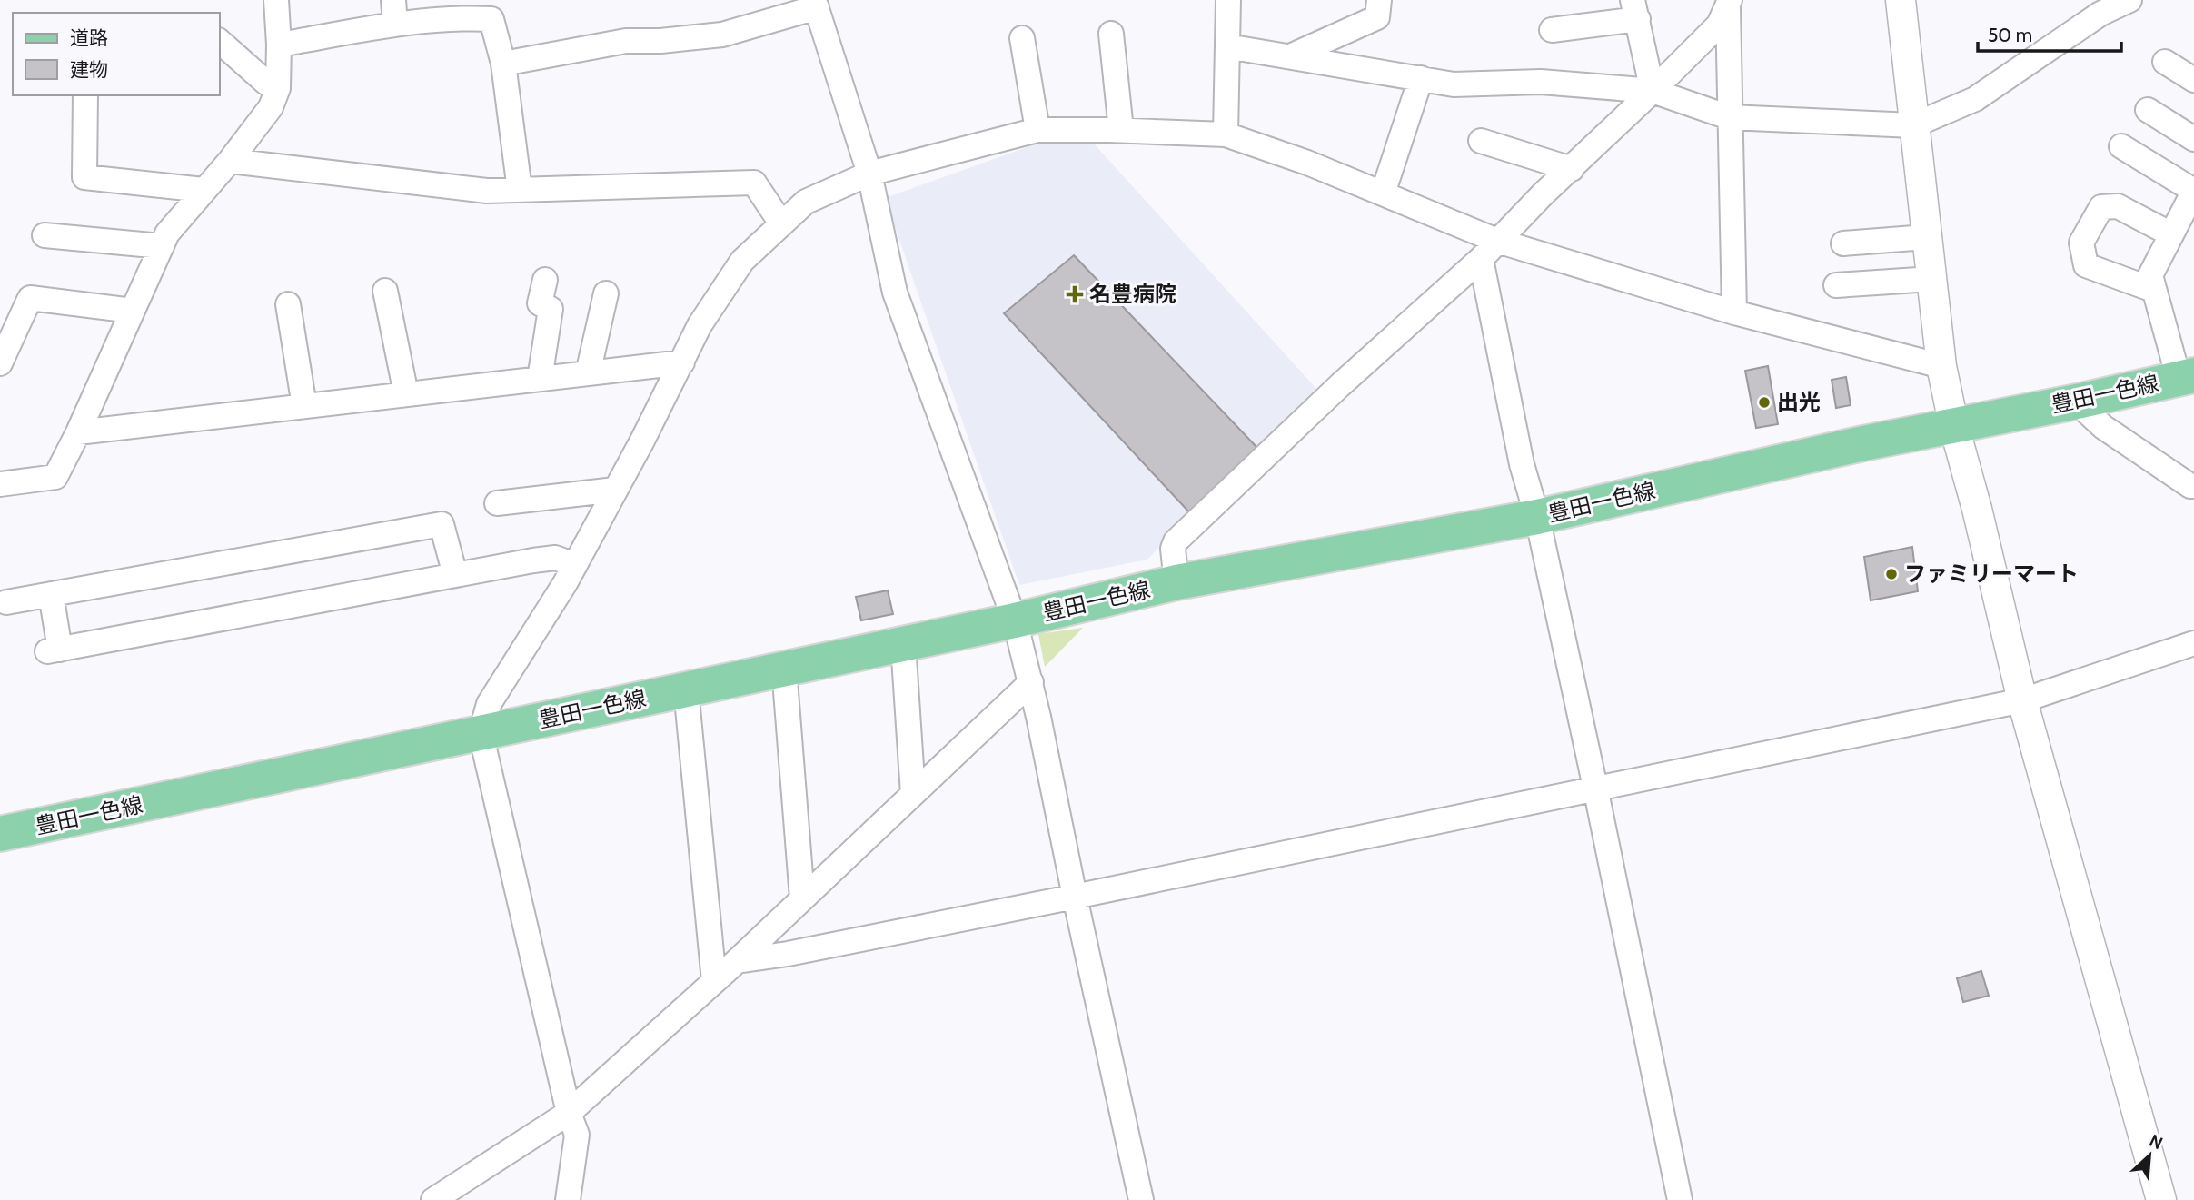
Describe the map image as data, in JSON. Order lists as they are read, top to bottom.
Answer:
{
  "streets": {
    "main road": ["豊田一色線"]
  },
  "places": {
    "health": ["名豊病院"],
    "other": ["出光", "ファミリーマート"]
  },
  "legend": ["道路", "建物"],
  "scale_bar": "50 m",
  "north": "top right"
}
